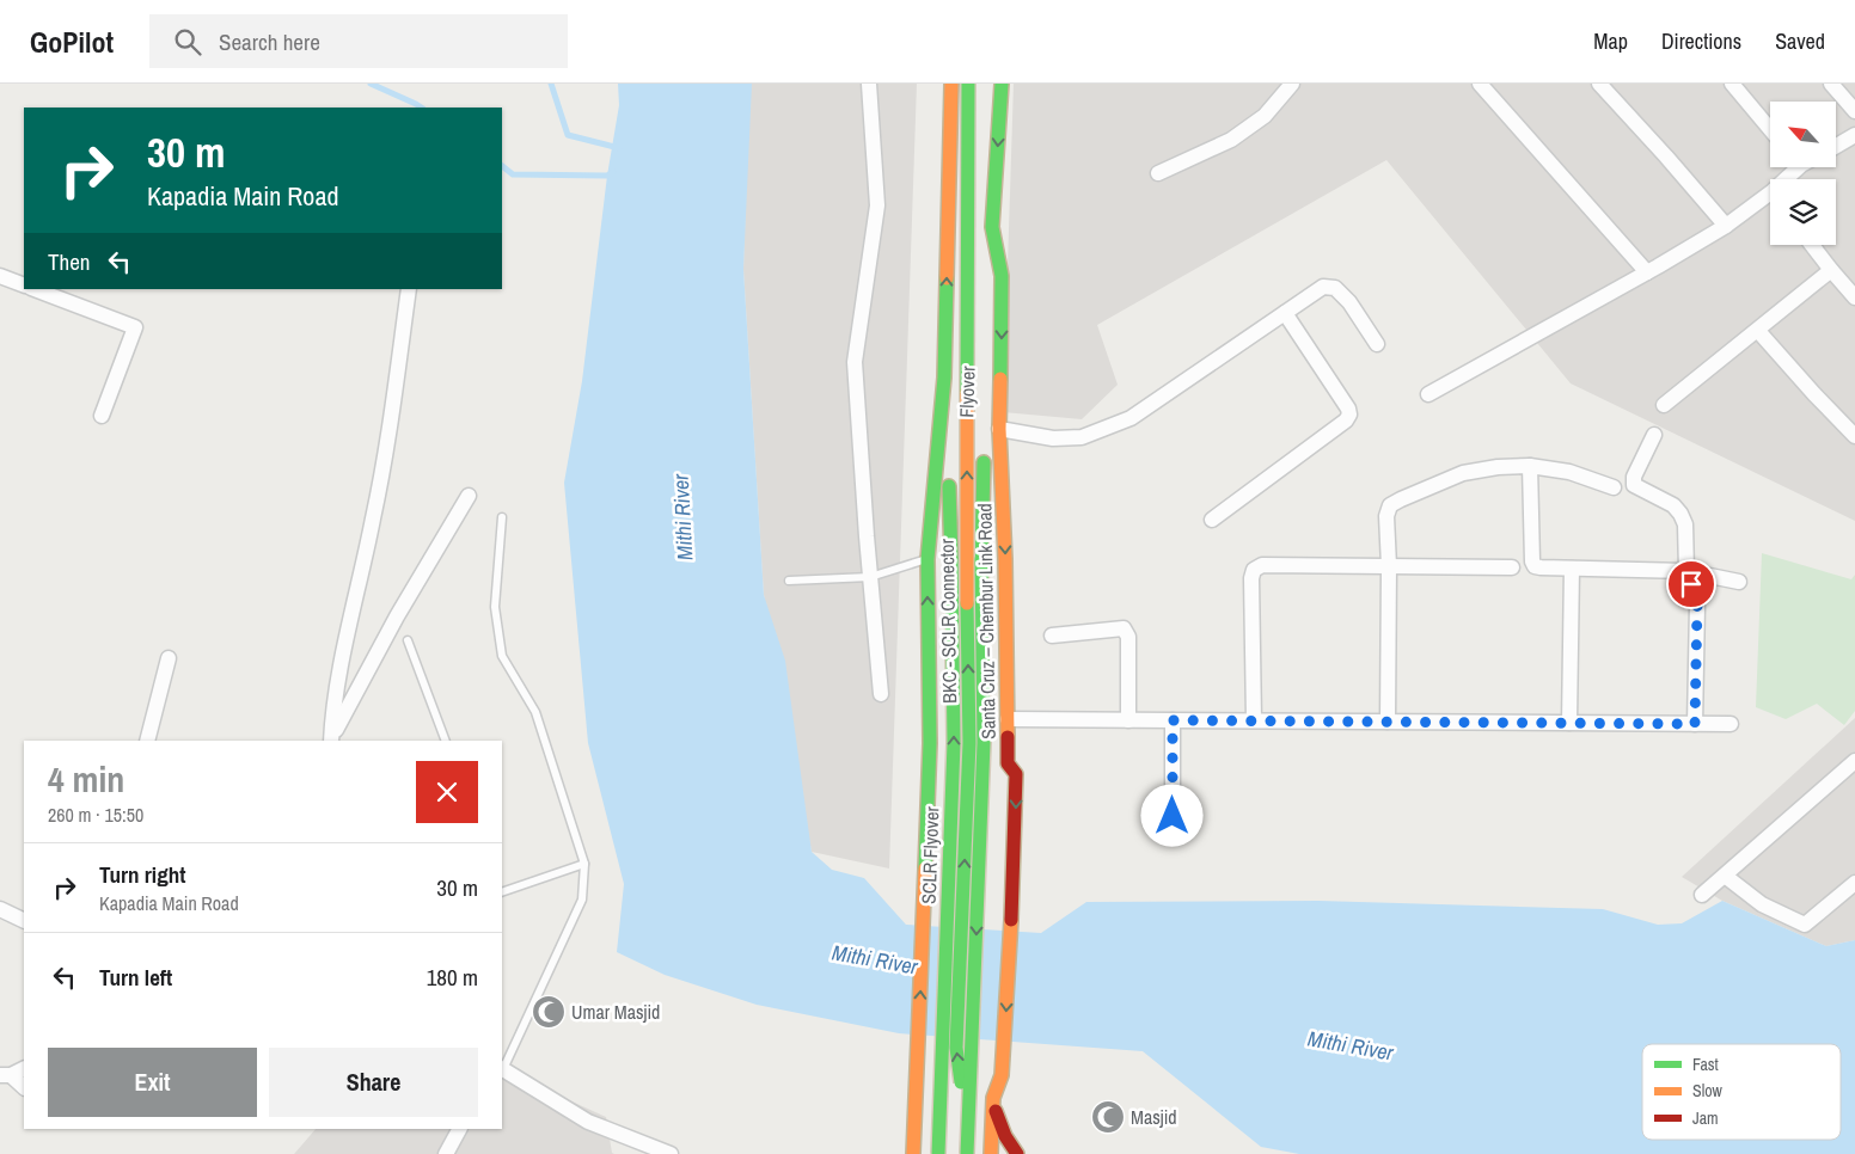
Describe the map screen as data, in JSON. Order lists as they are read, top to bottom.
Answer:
{
  "streets": {
    "main road": [
      "Flyover",
      "BKC - SCLR Connector",
      "Santa Cruz – Chembur Link Road",
      "SCLR Flyover"
    ]
  },
  "crossings": [
    ["Flyover", "SCLR Flyover"]
  ],
  "water": ["Mithi River"],
  "places": {
    "mosque": ["Umar Masjid", "Masjid"]
  },
  "legend": ["Fast", "Slow", "Jam"],
  "north": "top left",
  "page": {
    "header": "GoPilot",
    "search": "Search here",
    "nav": ["Map", "Directions", "Saved"],
    "turn": ["30 m", "Kapadia Main Road"],
    "then": "Then",
    "heading": ["4 min", "260 m · 15:50"],
    "list": [
      {
        "name": "Turn right",
        "note": "Kapadia Main Road",
        "value": "30 m"
      },
      {
        "name": "Turn left",
        "value": "180 m"
      }
    ],
    "buttons": ["Exit", "Share"]
  }
}
